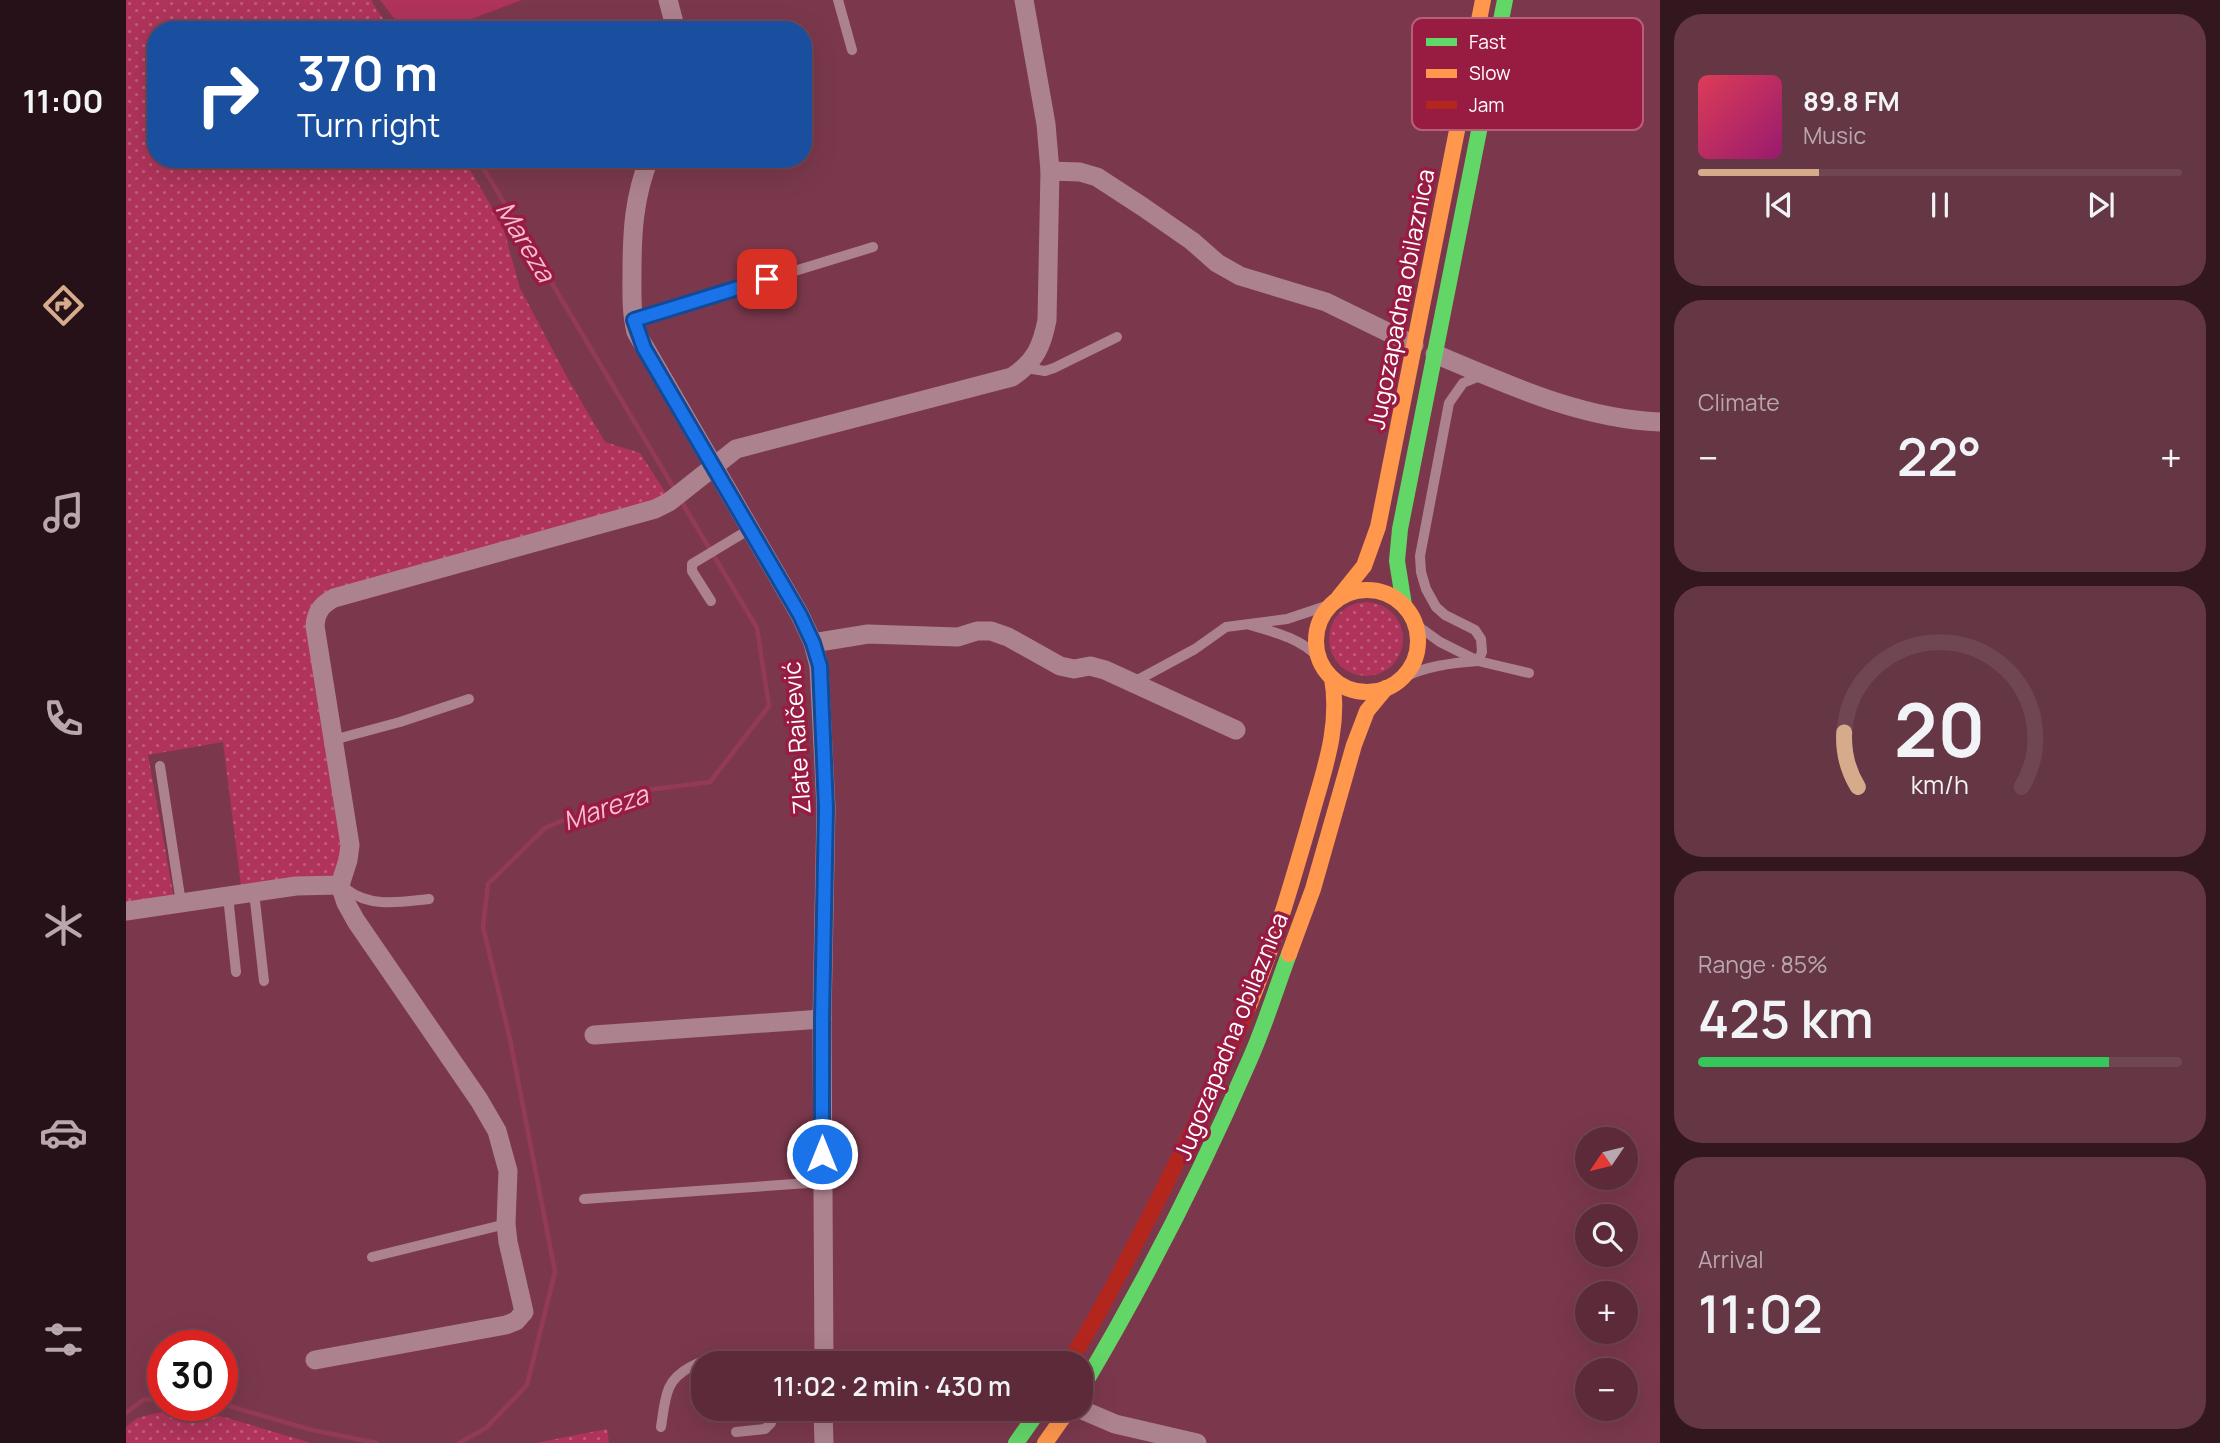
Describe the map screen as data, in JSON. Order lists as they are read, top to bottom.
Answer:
{
  "streets": {
    "main road": ["Jugozapadna obilaznica"],
    "street": ["Zlate Raičević"]
  },
  "water": ["Mareza"],
  "legend": ["Fast", "Slow", "Jam"],
  "north": "bottom left",
  "page": {
    "tabs": "11:00",
    "turn": ["370 m", "Turn right"],
    "song": ["89.8 FM", "Music"],
    "tile": [
      "Climate",
      ["Range · 85%", "425 km"],
      ["Arrival", "11:02"]
    ],
    "heat": ["−", "22°", "+"],
    "map_buttons": ["+", "−"],
    "limit": "30",
    "trip": "11:02 · 2 min · 430 m",
    "gauge": ["20", "km/h"]
  }
}
